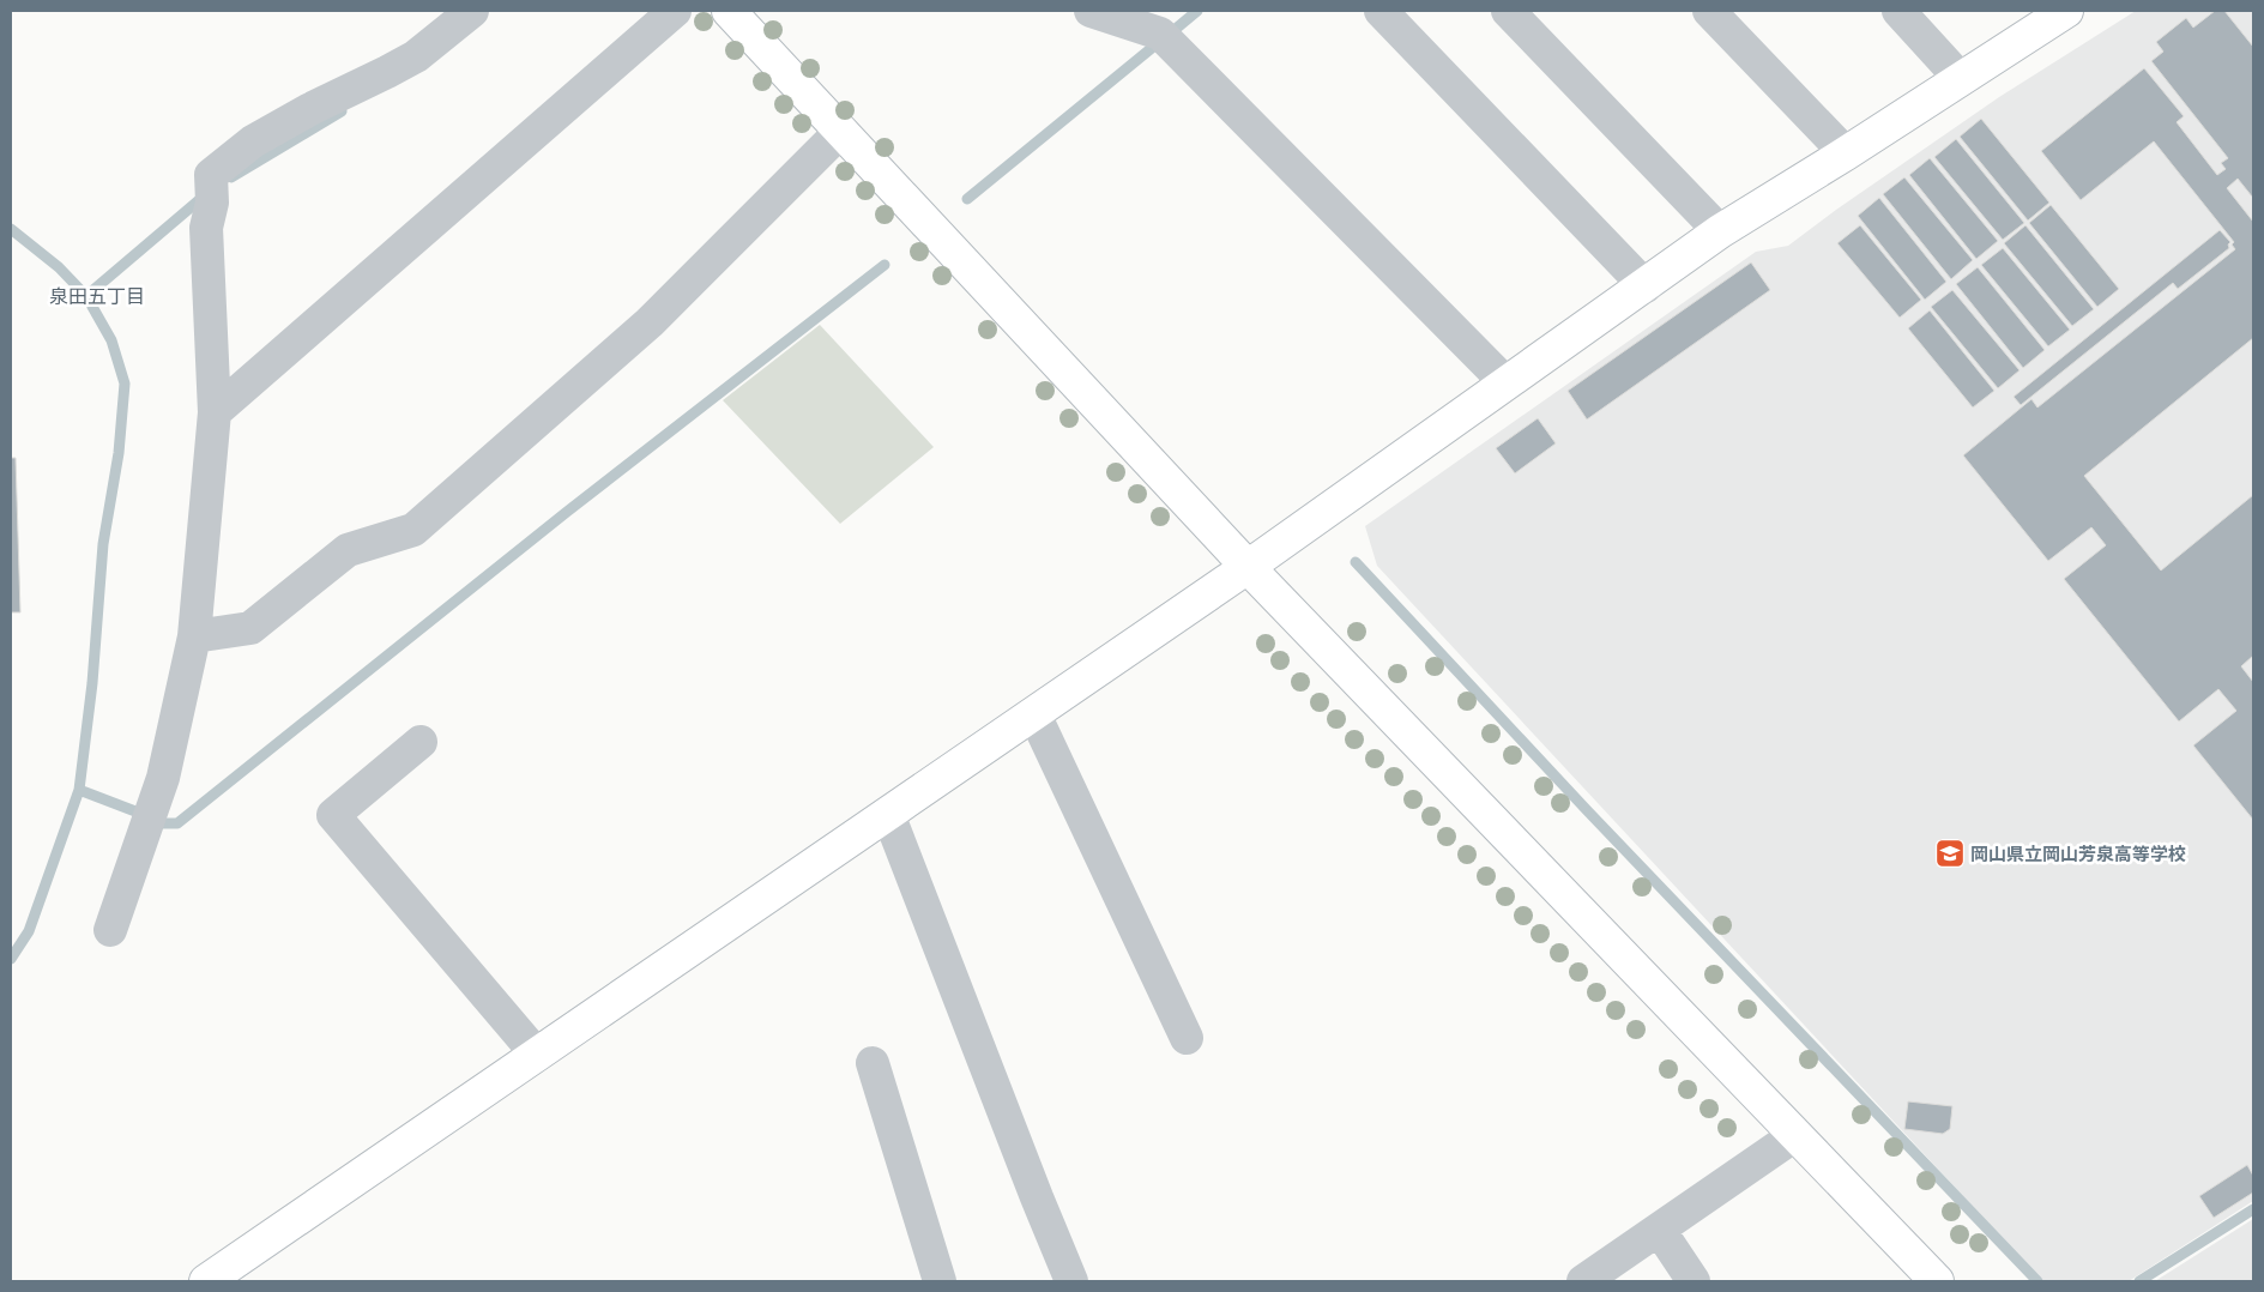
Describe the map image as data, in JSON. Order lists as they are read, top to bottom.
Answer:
{
  "districts": ["泉田五丁目"],
  "places": {
    "school or university": ["岡山県立岡山芳泉高等学校"]
  }
}
